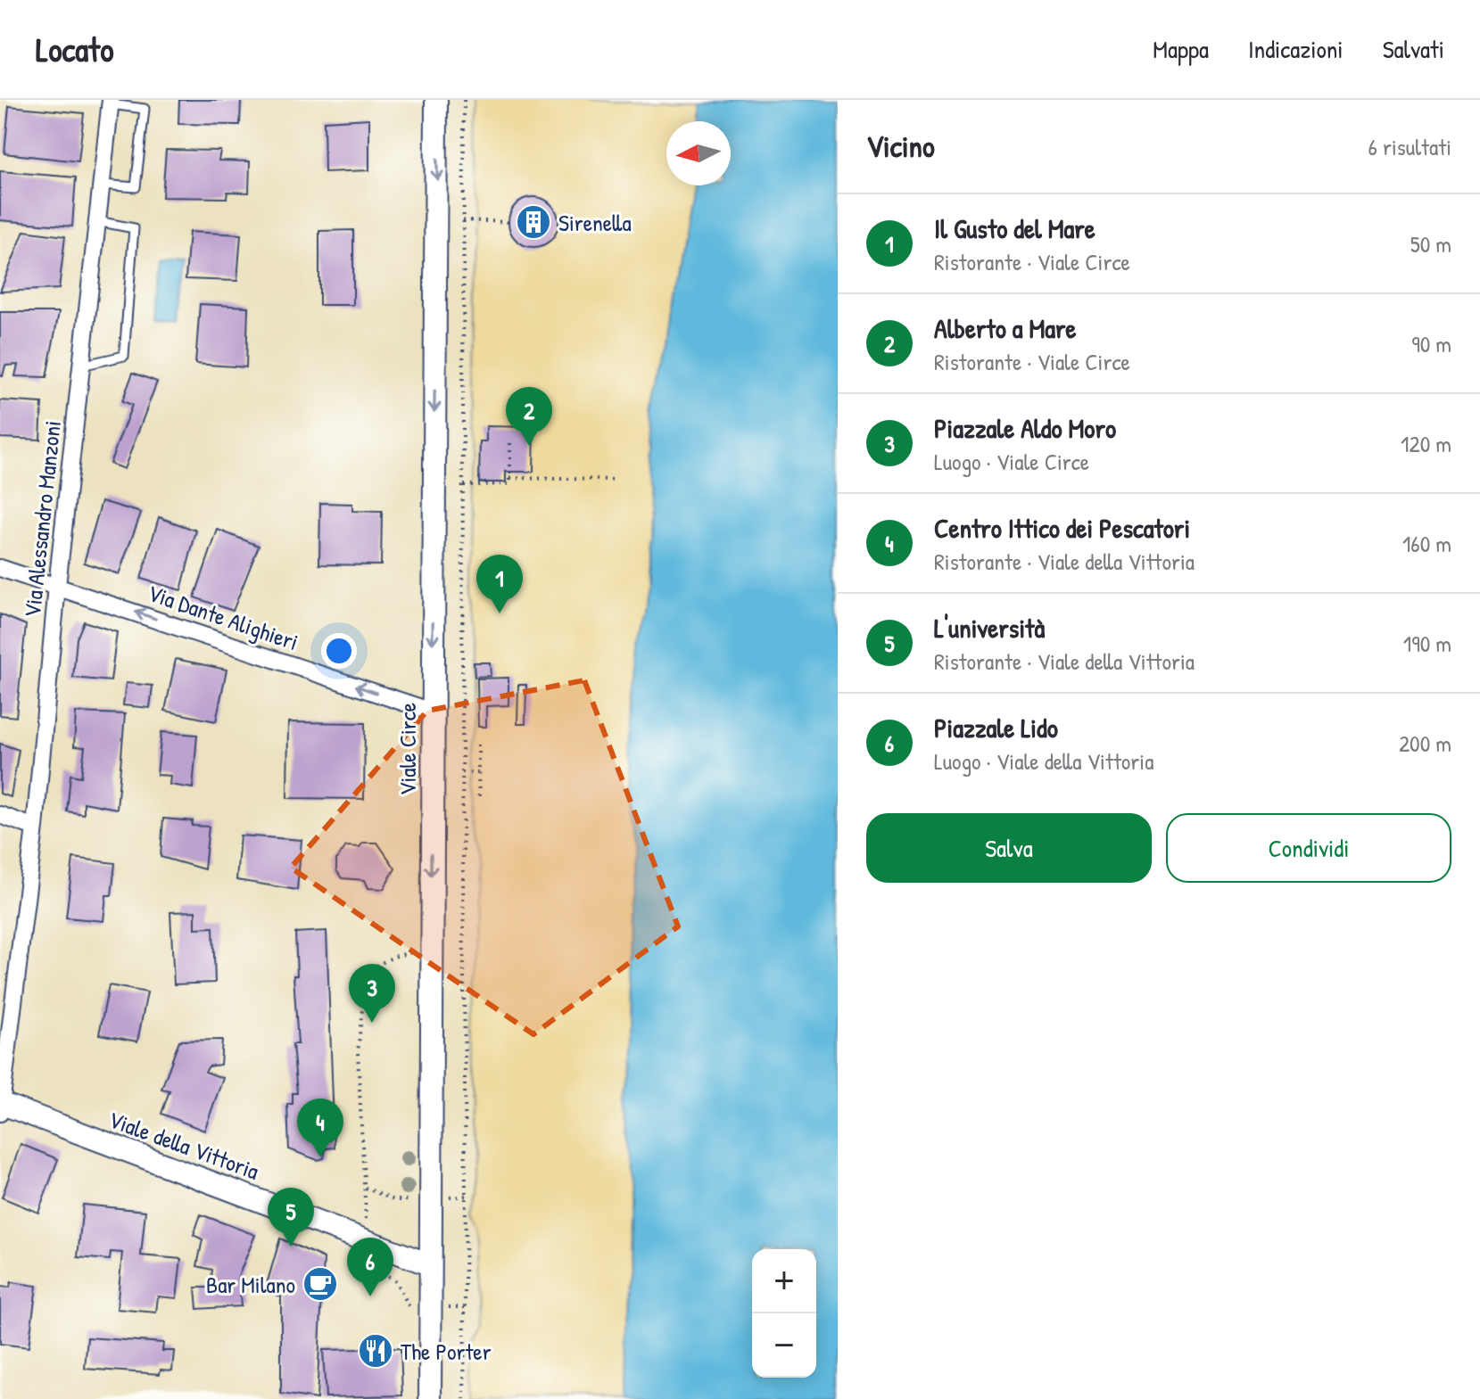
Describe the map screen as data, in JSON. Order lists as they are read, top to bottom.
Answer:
{
  "streets": {
    "street": [
      "Via Alessandro Manzoni",
      "Via Dante Alighieri",
      "Viale Circe",
      "Viale della Vittoria"
    ]
  },
  "crossings": [
    ["Via Alessandro Manzoni", "Via Dante Alighieri"],
    ["Via Alessandro Manzoni", "Viale della Vittoria"],
    ["Via Dante Alighieri", "Viale Circe"],
    ["Viale Circe", "Viale della Vittoria"]
  ],
  "one_way": ["Via Dante Alighieri", "Viale Circe"],
  "places": {
    "building": ["Sirenella"],
    "cafe": ["Bar Milano"],
    "restaurant": ["The Porter"]
  },
  "north": "left",
  "page": {
    "header": "Locato",
    "nav": ["Mappa", "Indicazioni", "Salvati"],
    "heading": ["Vicino", "6 risultati"],
    "list": [
      {
        "mark": "1",
        "name": "Il Gusto del Mare",
        "note": "Ristorante · Viale Circe",
        "value": "50 m"
      },
      {
        "mark": "2",
        "name": "Alberto a Mare",
        "note": "Ristorante · Viale Circe",
        "value": "90 m"
      },
      {
        "mark": "3",
        "name": "Piazzale Aldo Moro",
        "note": "Luogo · Viale Circe",
        "value": "120 m"
      },
      {
        "mark": "4",
        "name": "Centro Ittico dei Pescatori",
        "note": "Ristorante · Viale della Vittoria",
        "value": "160 m"
      },
      {
        "mark": "5",
        "name": "L'università",
        "note": "Ristorante · Viale della Vittoria",
        "value": "190 m"
      },
      {
        "mark": "6",
        "name": "Piazzale Lido",
        "note": "Luogo · Viale della Vittoria",
        "value": "200 m"
      }
    ],
    "pins": [
      "2",
      "1",
      "3",
      "4",
      "5",
      "6"
    ],
    "buttons": ["Salva", "Condividi"],
    "map_buttons": ["+", "−"]
  }
}
